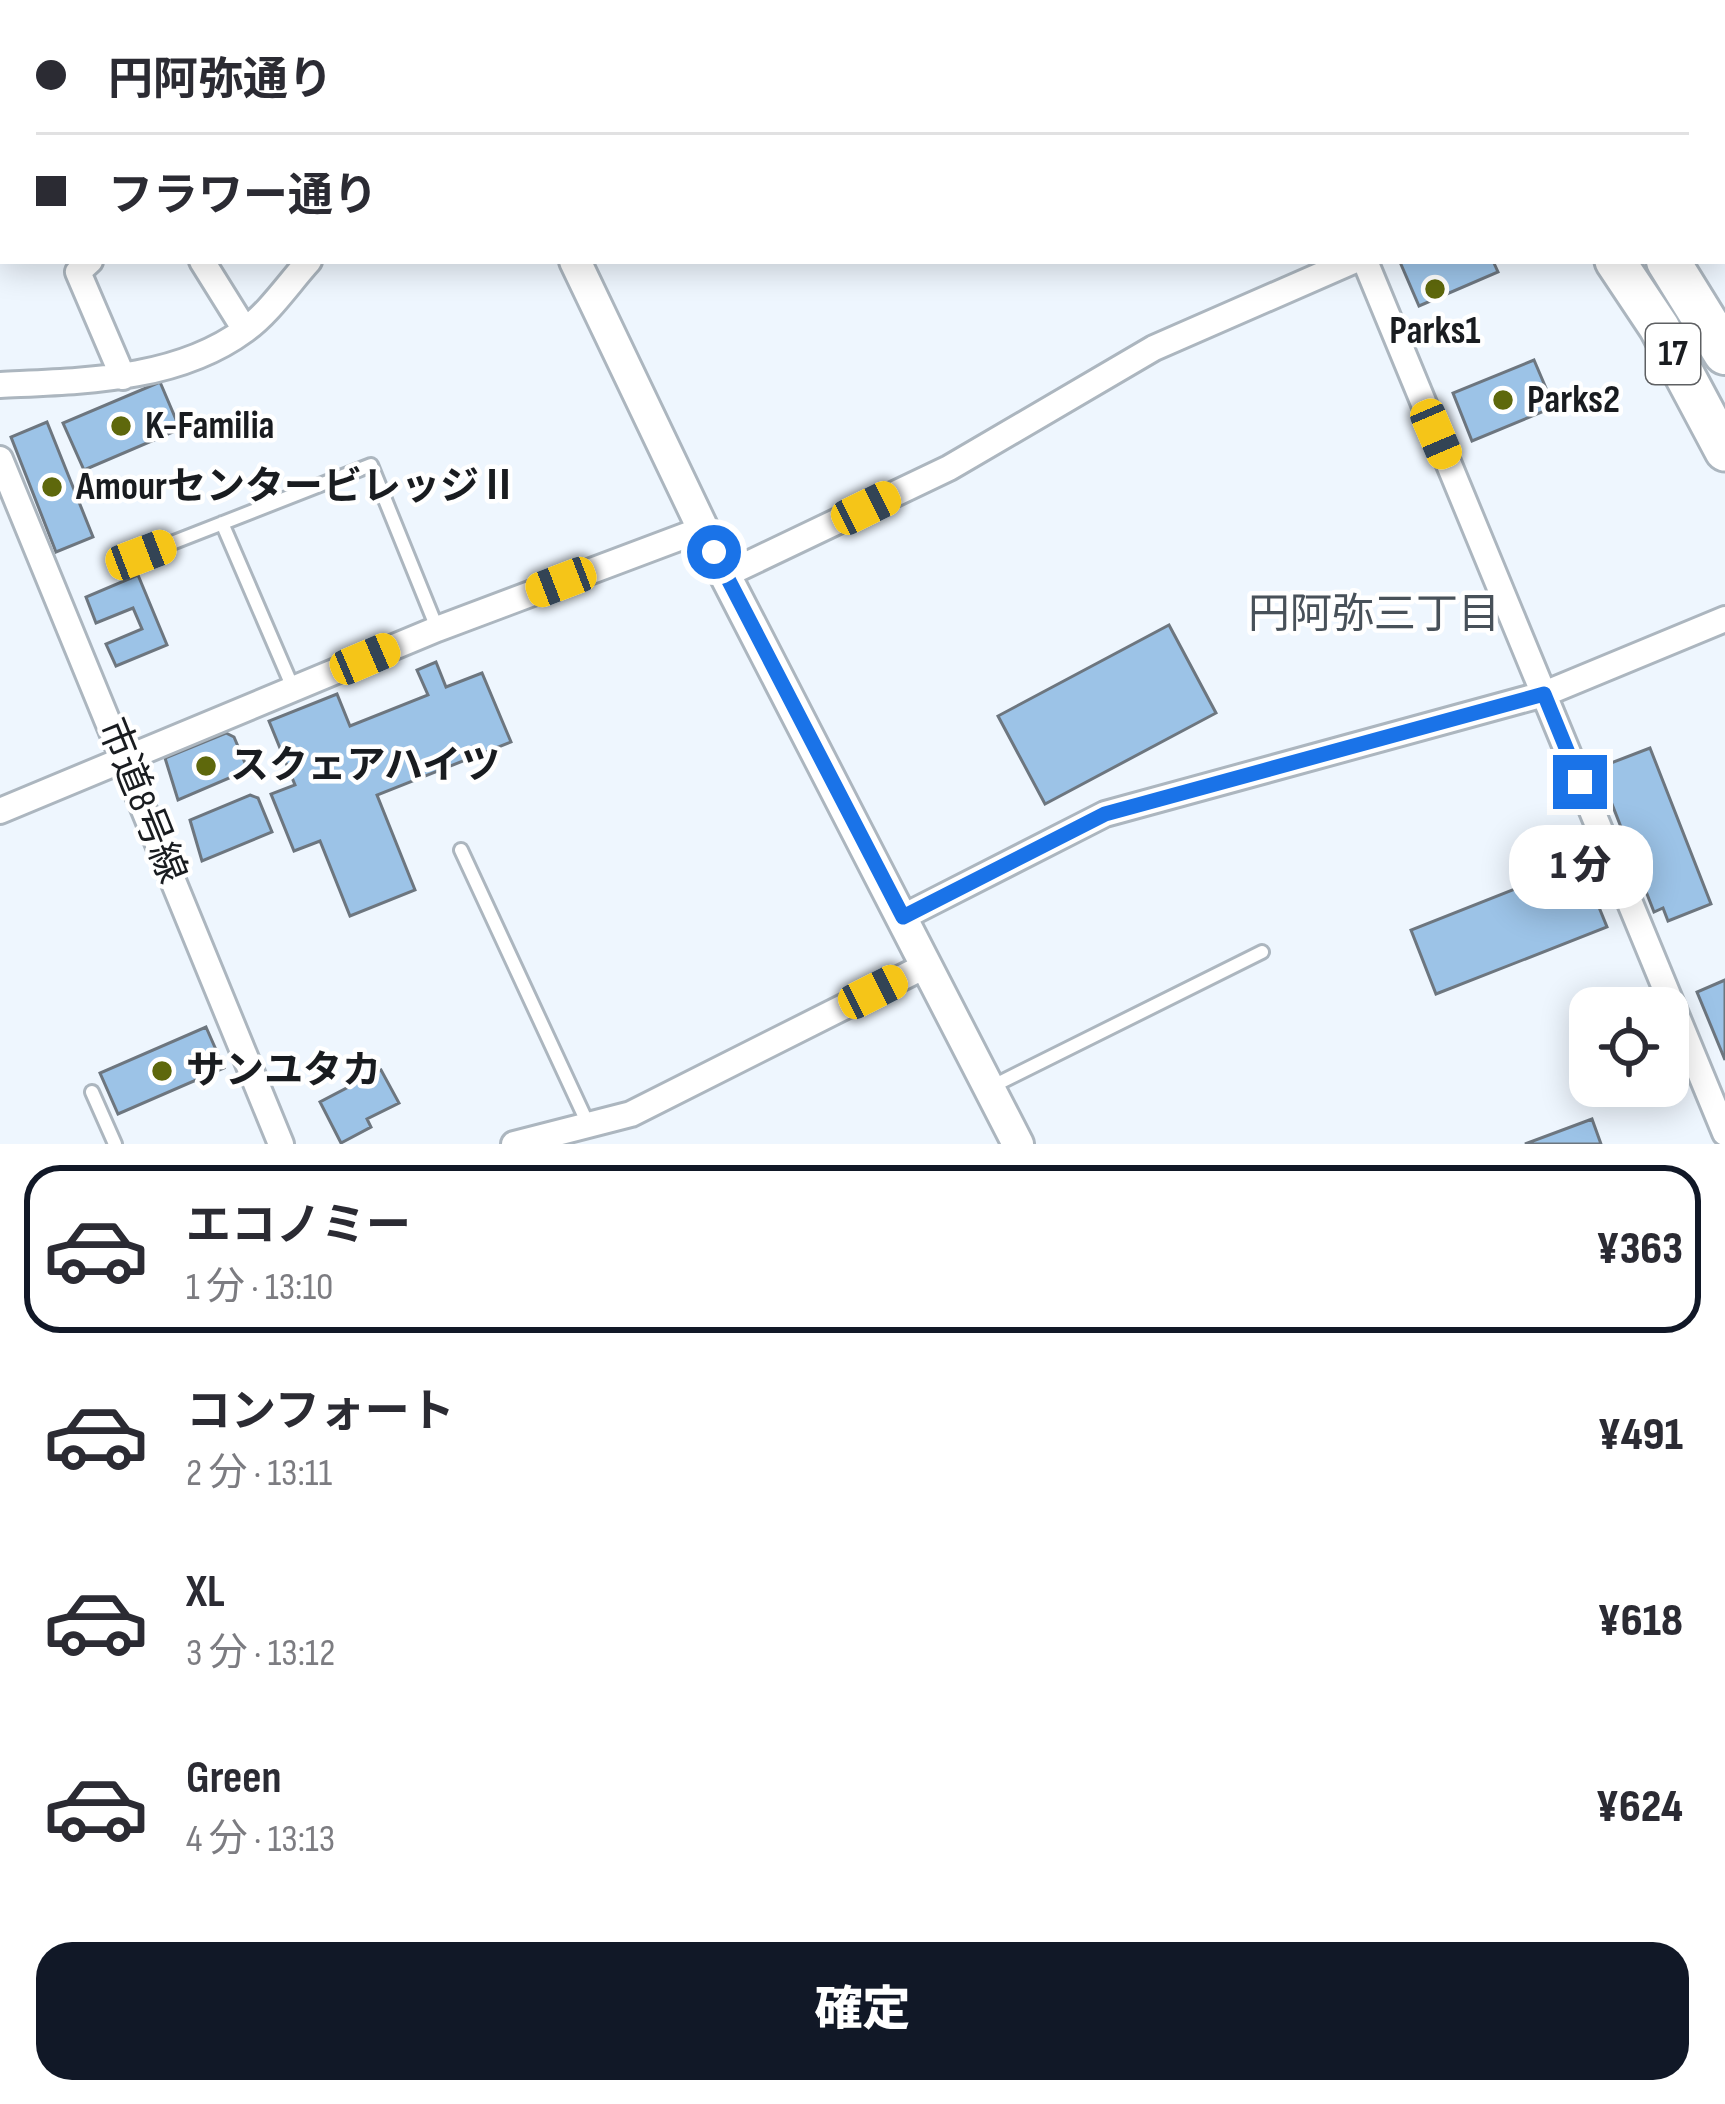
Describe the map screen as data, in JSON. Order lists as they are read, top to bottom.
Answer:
{
  "streets": {
    "highway": ["17"],
    "street": ["市道8号線"]
  },
  "districts": ["円阿弥三丁目"],
  "places": [
    "Parks1",
    "Parks2",
    "K-Familia",
    "AmourセンタービレッジⅡ",
    "スクェアハイツ",
    "サンユタカ"
  ],
  "page": {
    "banner": ["円阿弥通り", "フラワー通り"],
    "bubble": "1 分",
    "list": [
      {
        "name": "エコノミー",
        "note": "1 分 · 13:10",
        "value": "¥363"
      },
      {
        "name": "コンフォート",
        "note": "2 分 · 13:11",
        "value": "¥491"
      },
      {
        "name": "XL",
        "note": "3 分 · 13:12",
        "value": "¥618"
      },
      {
        "name": "Green",
        "note": "4 分 · 13:13",
        "value": "¥624"
      }
    ],
    "buttons": "確定"
  }
}
